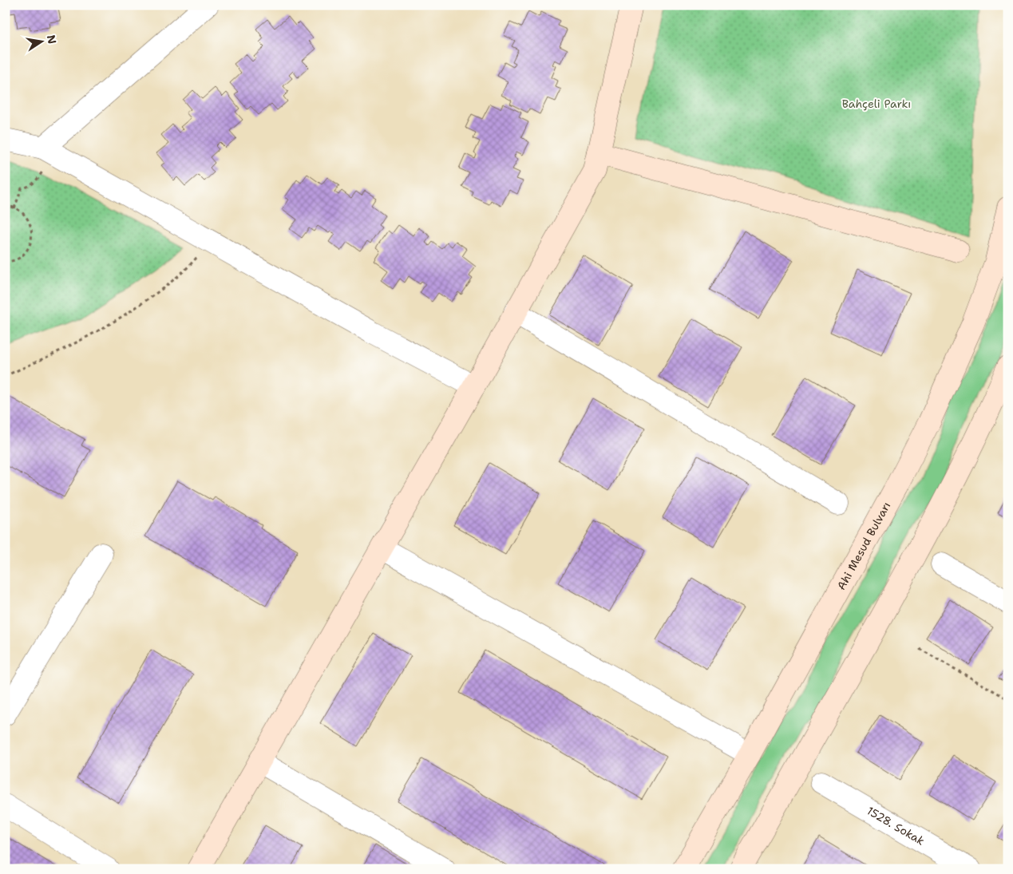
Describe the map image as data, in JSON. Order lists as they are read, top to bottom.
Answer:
{
  "streets": {
    "street": ["Ahi Mesud Bulvarı", "1528. Sokak"]
  },
  "parks": ["Bahçeli Parkı"],
  "north": "right"
}
